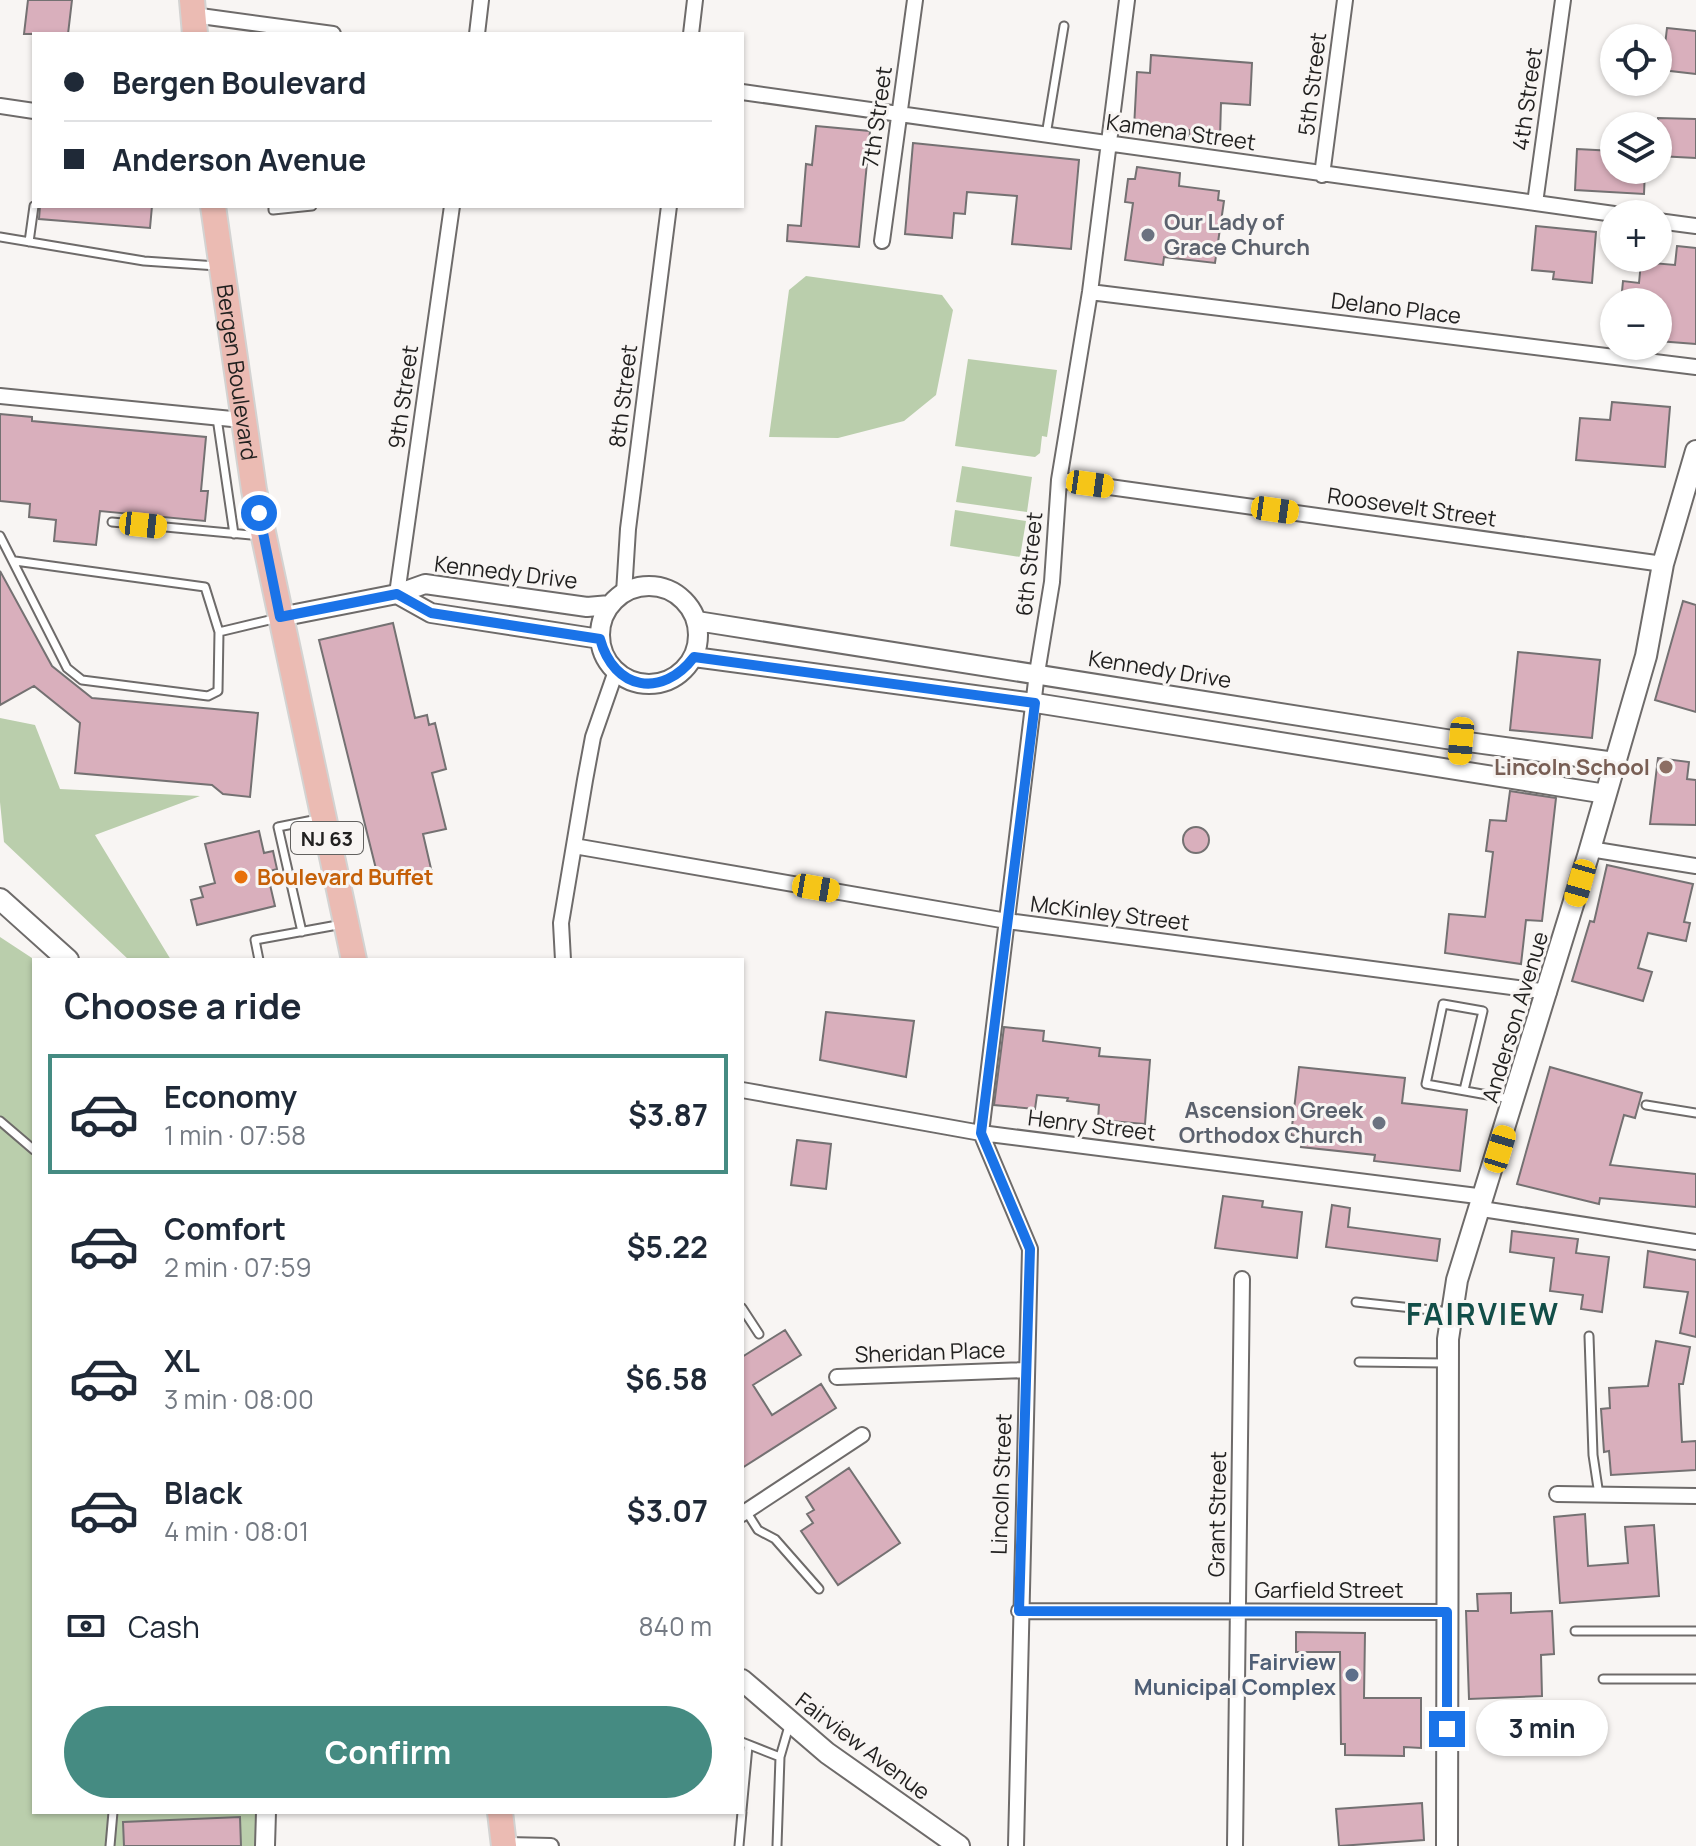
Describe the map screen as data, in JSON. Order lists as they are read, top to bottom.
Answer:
{
  "streets": {
    "main road": [
      "Bergen Boulevard",
      "NJ 63",
      "Anderson Avenue",
      "Fairview Avenue"
    ],
    "street": [
      "5th Street",
      "4th Street",
      "7th Street",
      "Kamena Street",
      "Delano Place",
      "8th Street",
      "9th Street",
      "Roosevelt Street",
      "6th Street",
      "Kennedy Drive",
      "McKinley Street",
      "Henry Street",
      "Sheridan Place",
      "Lincoln Street",
      "Grant Street",
      "Garfield Street"
    ]
  },
  "crossings": [
    ["5th Street", "Kamena Street"],
    ["4th Street", "Kamena Street"],
    ["7th Street", "Kamena Street"],
    ["Kamena Street", "6th Street"],
    ["Delano Place", "6th Street"],
    ["Bergen Boulevard", "Kennedy Drive"],
    ["8th Street", "Kennedy Drive"],
    ["9th Street", "Kennedy Drive"],
    ["Roosevelt Street", "6th Street"],
    ["Roosevelt Street", "Anderson Avenue"],
    ["6th Street", "Kennedy Drive"],
    ["6th Street", "McKinley Street"],
    ["6th Street", "Henry Street"],
    ["6th Street", "Lincoln Street"],
    ["Kennedy Drive", "Anderson Avenue"],
    ["McKinley Street", "Anderson Avenue"],
    ["Anderson Avenue", "Henry Street"],
    ["Anderson Avenue", "Garfield Street"],
    ["Henry Street", "Lincoln Street"],
    ["Sheridan Place", "Lincoln Street"],
    ["Lincoln Street", "Garfield Street"],
    ["Grant Street", "Garfield Street"]
  ],
  "districts": ["FAIRVIEW"],
  "places": [
    "Our Lady of Grace Church",
    "Lincoln School",
    "Boulevard Buffet",
    "Ascension Greek Orthodox Church",
    "Fairview Municipal Complex"
  ],
  "page": {
    "map_buttons": ["+", "−"],
    "banner": ["Bergen Boulevard", "Anderson Avenue"],
    "heading": "Choose a ride",
    "list": [
      {
        "name": "Economy",
        "note": "1 min · 07:58",
        "value": "$3.87"
      },
      {
        "name": "Comfort",
        "note": "2 min · 07:59",
        "value": "$5.22"
      },
      {
        "name": "XL",
        "note": "3 min · 08:00",
        "value": "$6.58"
      },
      {
        "name": "Black",
        "note": "4 min · 08:01",
        "value": "$3.07"
      }
    ],
    "pay": ["Cash", "840 m"],
    "buttons": "Confirm",
    "bubble": "3 min"
  }
}
